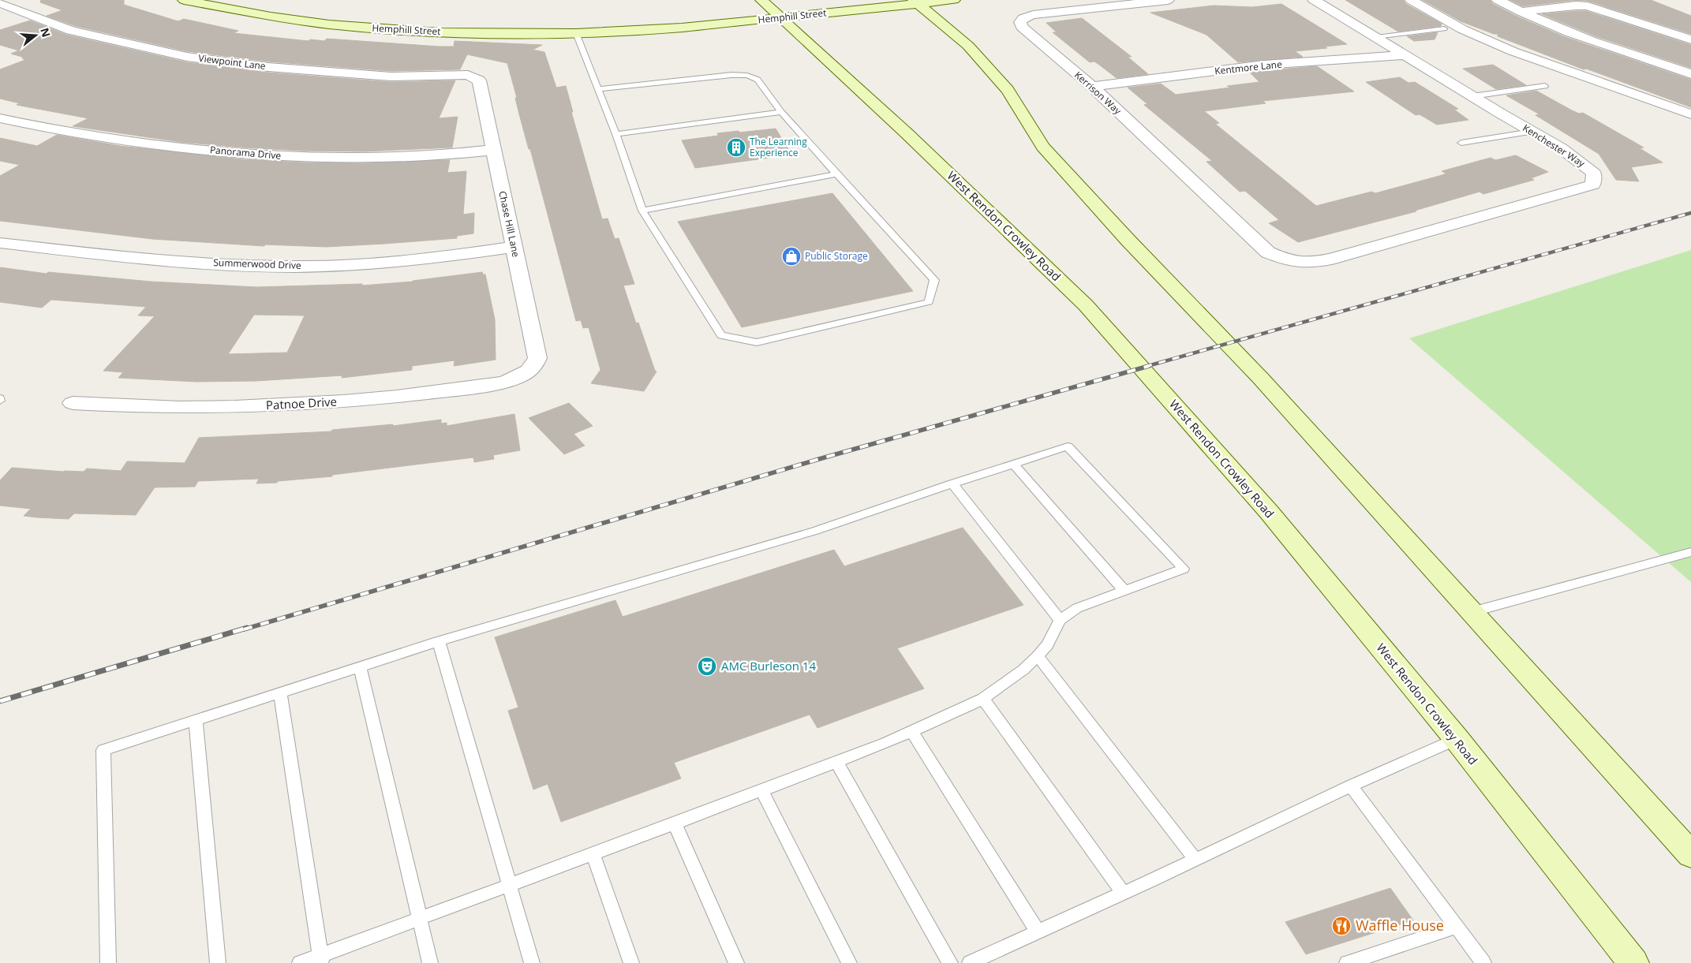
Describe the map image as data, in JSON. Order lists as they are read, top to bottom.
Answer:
{
  "streets": {
    "main road": ["Hemphill Street", "West Rendon Crowley Road"],
    "street": [
      "Viewpoint Lane",
      "Kentmore Lane",
      "Kerrison Way",
      "Kenchester Way",
      "Panorama Drive",
      "Chase Hill Lane",
      "Summerwood Drive",
      "Patnoe Drive"
    ]
  },
  "crossings": [
    ["Hemphill Street", "West Rendon Crowley Road"],
    ["Viewpoint Lane", "Chase Hill Lane"],
    ["Kentmore Lane", "Kerrison Way"],
    ["Kentmore Lane", "Kenchester Way"],
    ["Kerrison Way", "Kenchester Way"],
    ["Panorama Drive", "Chase Hill Lane"],
    ["Chase Hill Lane", "Summerwood Drive"],
    ["Chase Hill Lane", "Patnoe Drive"]
  ],
  "places": {
    "building": ["The Learning Experience"],
    "shop": ["Public Storage"],
    "theatre": ["AMC Burleson 14"],
    "restaurant": ["Waffle House"]
  },
  "north": "right"
}
